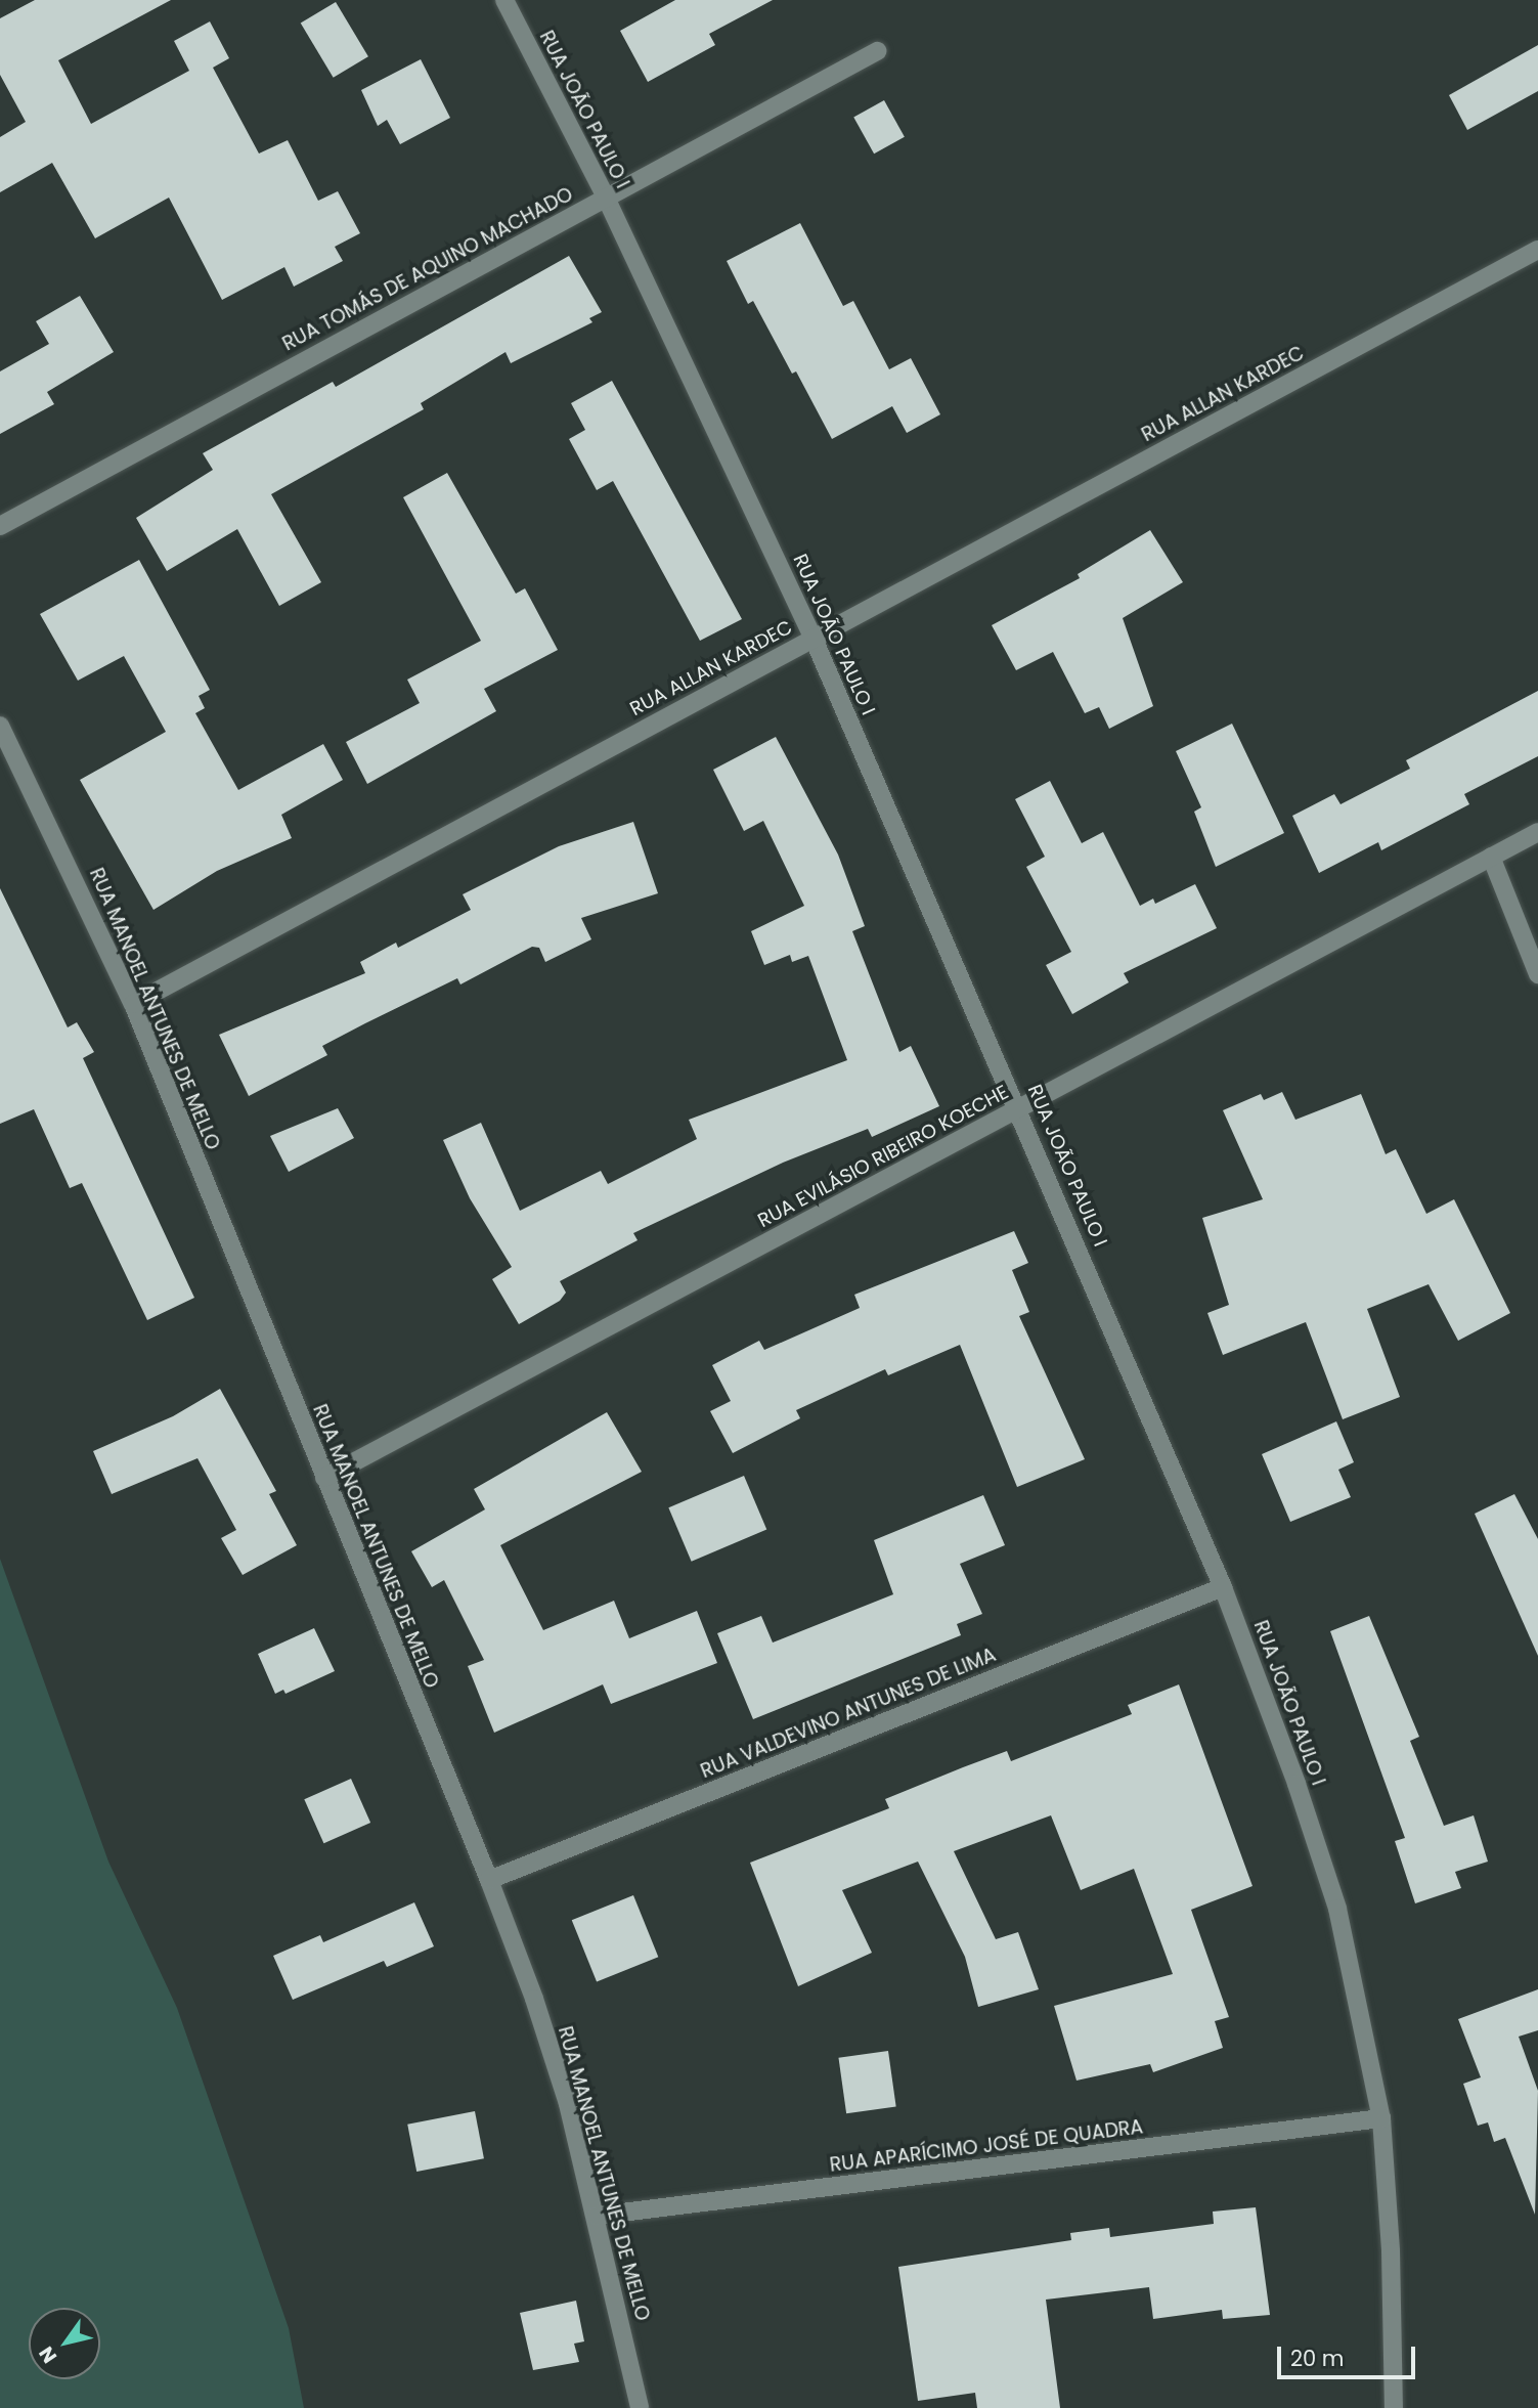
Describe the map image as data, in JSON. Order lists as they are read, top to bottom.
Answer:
{
  "streets": {
    "street": [
      "RUA JOÃO PAULO I",
      "RUA TOMÁS DE AQUINO MACHADO",
      "RUA ALLAN KARDEC",
      "RUA MANOEL ANTUNES DE MELLO",
      "RUA EVILÁSIO RIBEIRO KOECHE",
      "RUA VALDEVINO ANTUNES DE LIMA",
      "RUA APARÍCIMO JOSÉ DE QUADRA"
    ]
  },
  "crossings": [
    ["RUA JOÃO PAULO I", "RUA TOMÁS DE AQUINO MACHADO"],
    ["RUA JOÃO PAULO I", "RUA ALLAN KARDEC"],
    ["RUA JOÃO PAULO I", "RUA EVILÁSIO RIBEIRO KOECHE"],
    ["RUA JOÃO PAULO I", "RUA VALDEVINO ANTUNES DE LIMA"],
    ["RUA JOÃO PAULO I", "RUA APARÍCIMO JOSÉ DE QUADRA"],
    ["RUA ALLAN KARDEC", "RUA MANOEL ANTUNES DE MELLO"],
    ["RUA MANOEL ANTUNES DE MELLO", "RUA EVILÁSIO RIBEIRO KOECHE"],
    ["RUA MANOEL ANTUNES DE MELLO", "RUA VALDEVINO ANTUNES DE LIMA"],
    ["RUA MANOEL ANTUNES DE MELLO", "RUA APARÍCIMO JOSÉ DE QUADRA"]
  ],
  "scale_bar": "20 m",
  "north": "bottom left"
}
